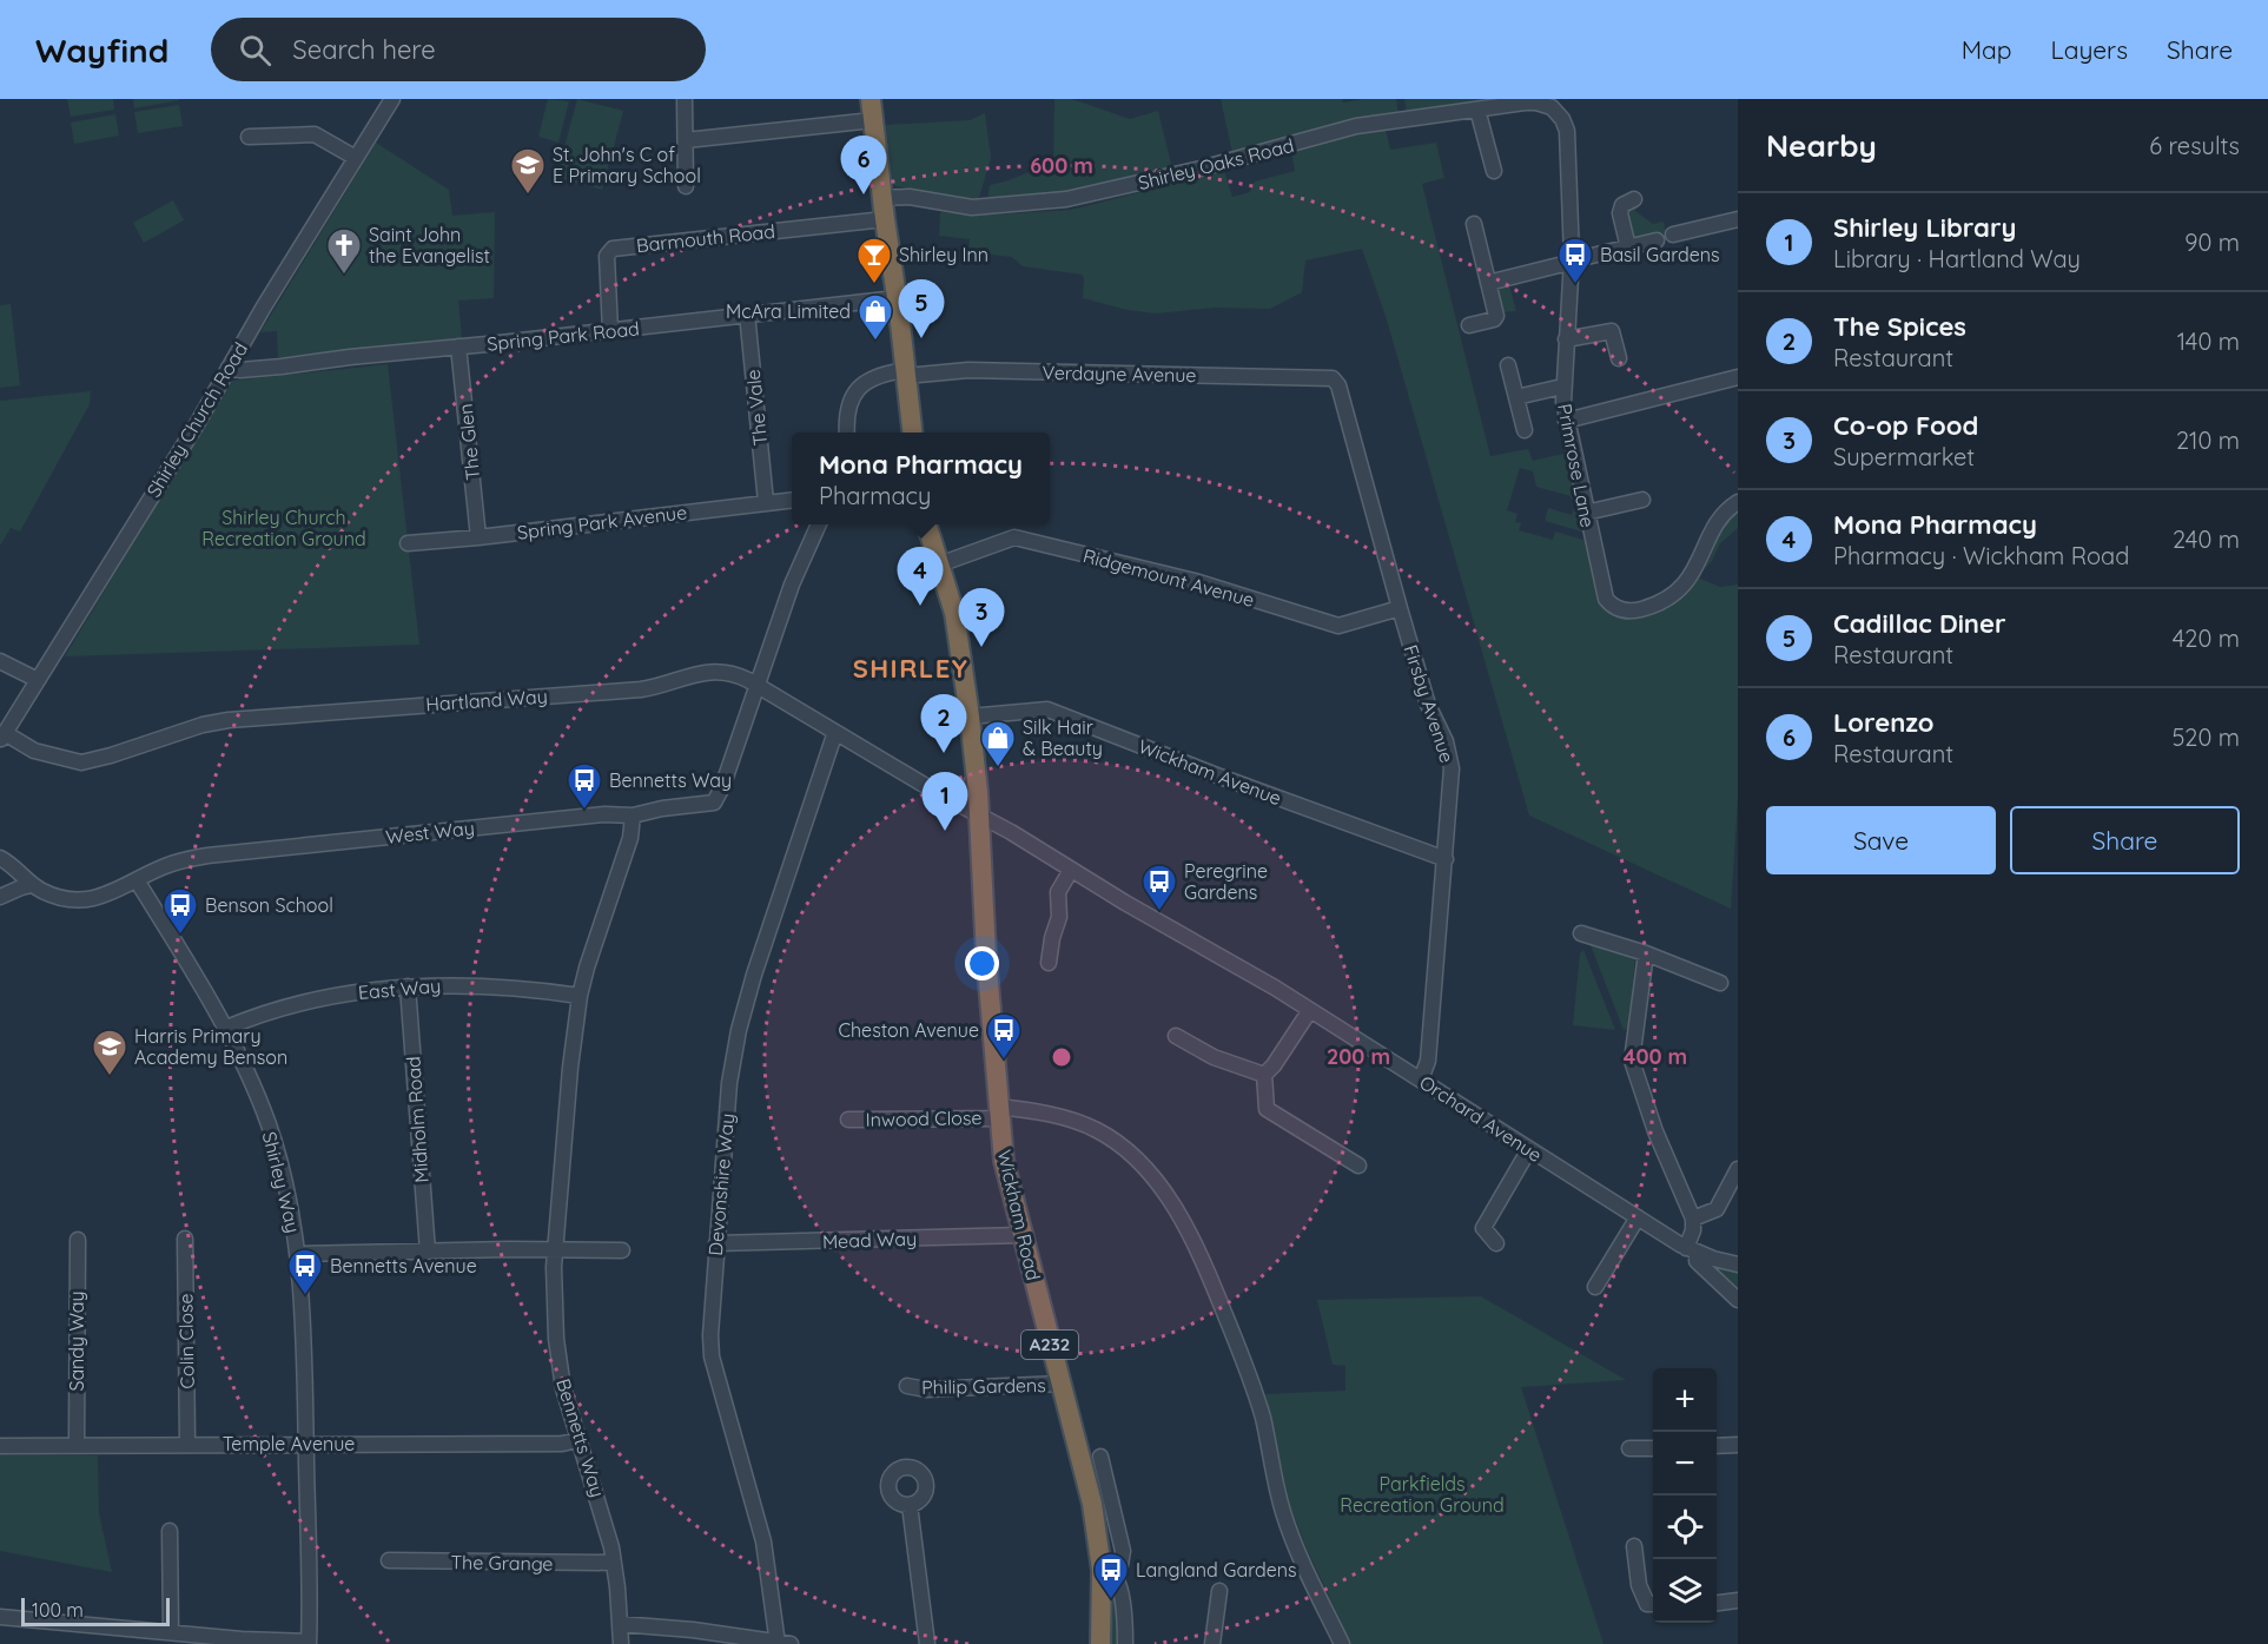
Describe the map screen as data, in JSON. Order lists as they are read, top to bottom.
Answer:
{
  "streets": {
    "highway": ["Wickham Road", "A232"],
    "street": [
      "Shirley Oaks Road",
      "Barmouth Road",
      "Spring Park Road",
      "Verdayne Avenue",
      "The Vale",
      "Shirley Church Road",
      "The Glen",
      "Primrose Lane",
      "Spring Park Avenue",
      "Ridgemount Avenue",
      "Hartland Way",
      "Firsby Avenue",
      "Wickham Avenue",
      "West Way",
      "East Way",
      "Inwood Close",
      "Orchard Avenue",
      "Midholm Road",
      "Shirley Way",
      "Devonshire Way",
      "Mead Way",
      "Sandy Way",
      "Colin Close",
      "Philip Gardens",
      "Bennetts Way",
      "Temple Avenue",
      "The Grange"
    ]
  },
  "crossings": [
    ["Shirley Oaks Road", "Primrose Lane"],
    ["Barmouth Road", "Spring Park Road"],
    ["Spring Park Road", "The Vale"],
    ["Spring Park Road", "Shirley Church Road"],
    ["Spring Park Road", "The Glen"],
    ["Verdayne Avenue", "Firsby Avenue"],
    ["The Vale", "Spring Park Avenue"],
    ["Shirley Church Road", "Hartland Way"],
    ["The Glen", "Spring Park Avenue"],
    ["Ridgemount Avenue", "Firsby Avenue"],
    ["Ridgemount Avenue", "Wickham Road"],
    ["Hartland Way", "West Way"],
    ["Hartland Way", "Orchard Avenue"],
    ["Hartland Way", "Devonshire Way"],
    ["Hartland Way", "Wickham Road"],
    ["Firsby Avenue", "Wickham Avenue"],
    ["Firsby Avenue", "Orchard Avenue"],
    ["Wickham Avenue", "Wickham Road"],
    ["West Way", "Shirley Way"],
    ["West Way", "Bennetts Way"],
    ["East Way", "Midholm Road"],
    ["East Way", "Shirley Way"],
    ["East Way", "Bennetts Way"],
    ["Inwood Close", "Wickham Road"],
    ["Orchard Avenue", "Wickham Road"],
    ["Shirley Way", "Temple Avenue"],
    ["Devonshire Way", "Mead Way"],
    ["Wickham Road", "Mead Way"],
    ["Wickham Road", "Philip Gardens"],
    ["Sandy Way", "Temple Avenue"],
    ["Colin Close", "Temple Avenue"],
    ["Bennetts Way", "Temple Avenue"],
    ["Bennetts Way", "The Grange"]
  ],
  "districts": ["SHIRLEY"],
  "parks": ["Shirley Church Recreation Ground", "Parkfields Recreation Ground"],
  "places": {
    "school or university": ["St. John's C of E Primary School", "Harris Primary Academy Benson"],
    "church": ["Saint John the Evangelist"],
    "bar": ["Shirley Inn"],
    "bus stop": [
      "Basil Gardens",
      "Bennetts Way",
      "Peregrine Gardens",
      "Benson School",
      "Cheston Avenue",
      "Bennetts Avenue",
      "Langland Gardens"
    ],
    "shop": ["McAra Limited", "Silk Hair & Beauty"]
  },
  "scale_bar": "100 m",
  "page": {
    "header": "Wayfind",
    "search": "Search here",
    "nav": ["Map", "Layers", "Share"],
    "heading": ["Nearby", "6 results"],
    "pins": [
      "6",
      "5",
      "4",
      "3",
      "2",
      "1"
    ],
    "list": [
      {
        "mark": "1",
        "name": "Shirley Library",
        "note": "Library · Hartland Way",
        "value": "90 m"
      },
      {
        "mark": "2",
        "name": "The Spices",
        "note": "Restaurant",
        "value": "140 m"
      },
      {
        "mark": "3",
        "name": "Co-op Food",
        "note": "Supermarket",
        "value": "210 m"
      },
      {
        "mark": "4",
        "name": "Mona Pharmacy",
        "note": "Pharmacy · Wickham Road",
        "value": "240 m"
      },
      {
        "mark": "5",
        "name": "Cadillac Diner",
        "note": "Restaurant",
        "value": "420 m"
      },
      {
        "mark": "6",
        "name": "Lorenzo",
        "note": "Restaurant",
        "value": "520 m"
      }
    ],
    "popup": ["Mona Pharmacy", "Pharmacy"],
    "buttons": ["Save", "Share"],
    "map_buttons": ["+", "−"],
    "scale": "100 m"
  },
  "rings": ["600 m", "200 m", "400 m"]
}
